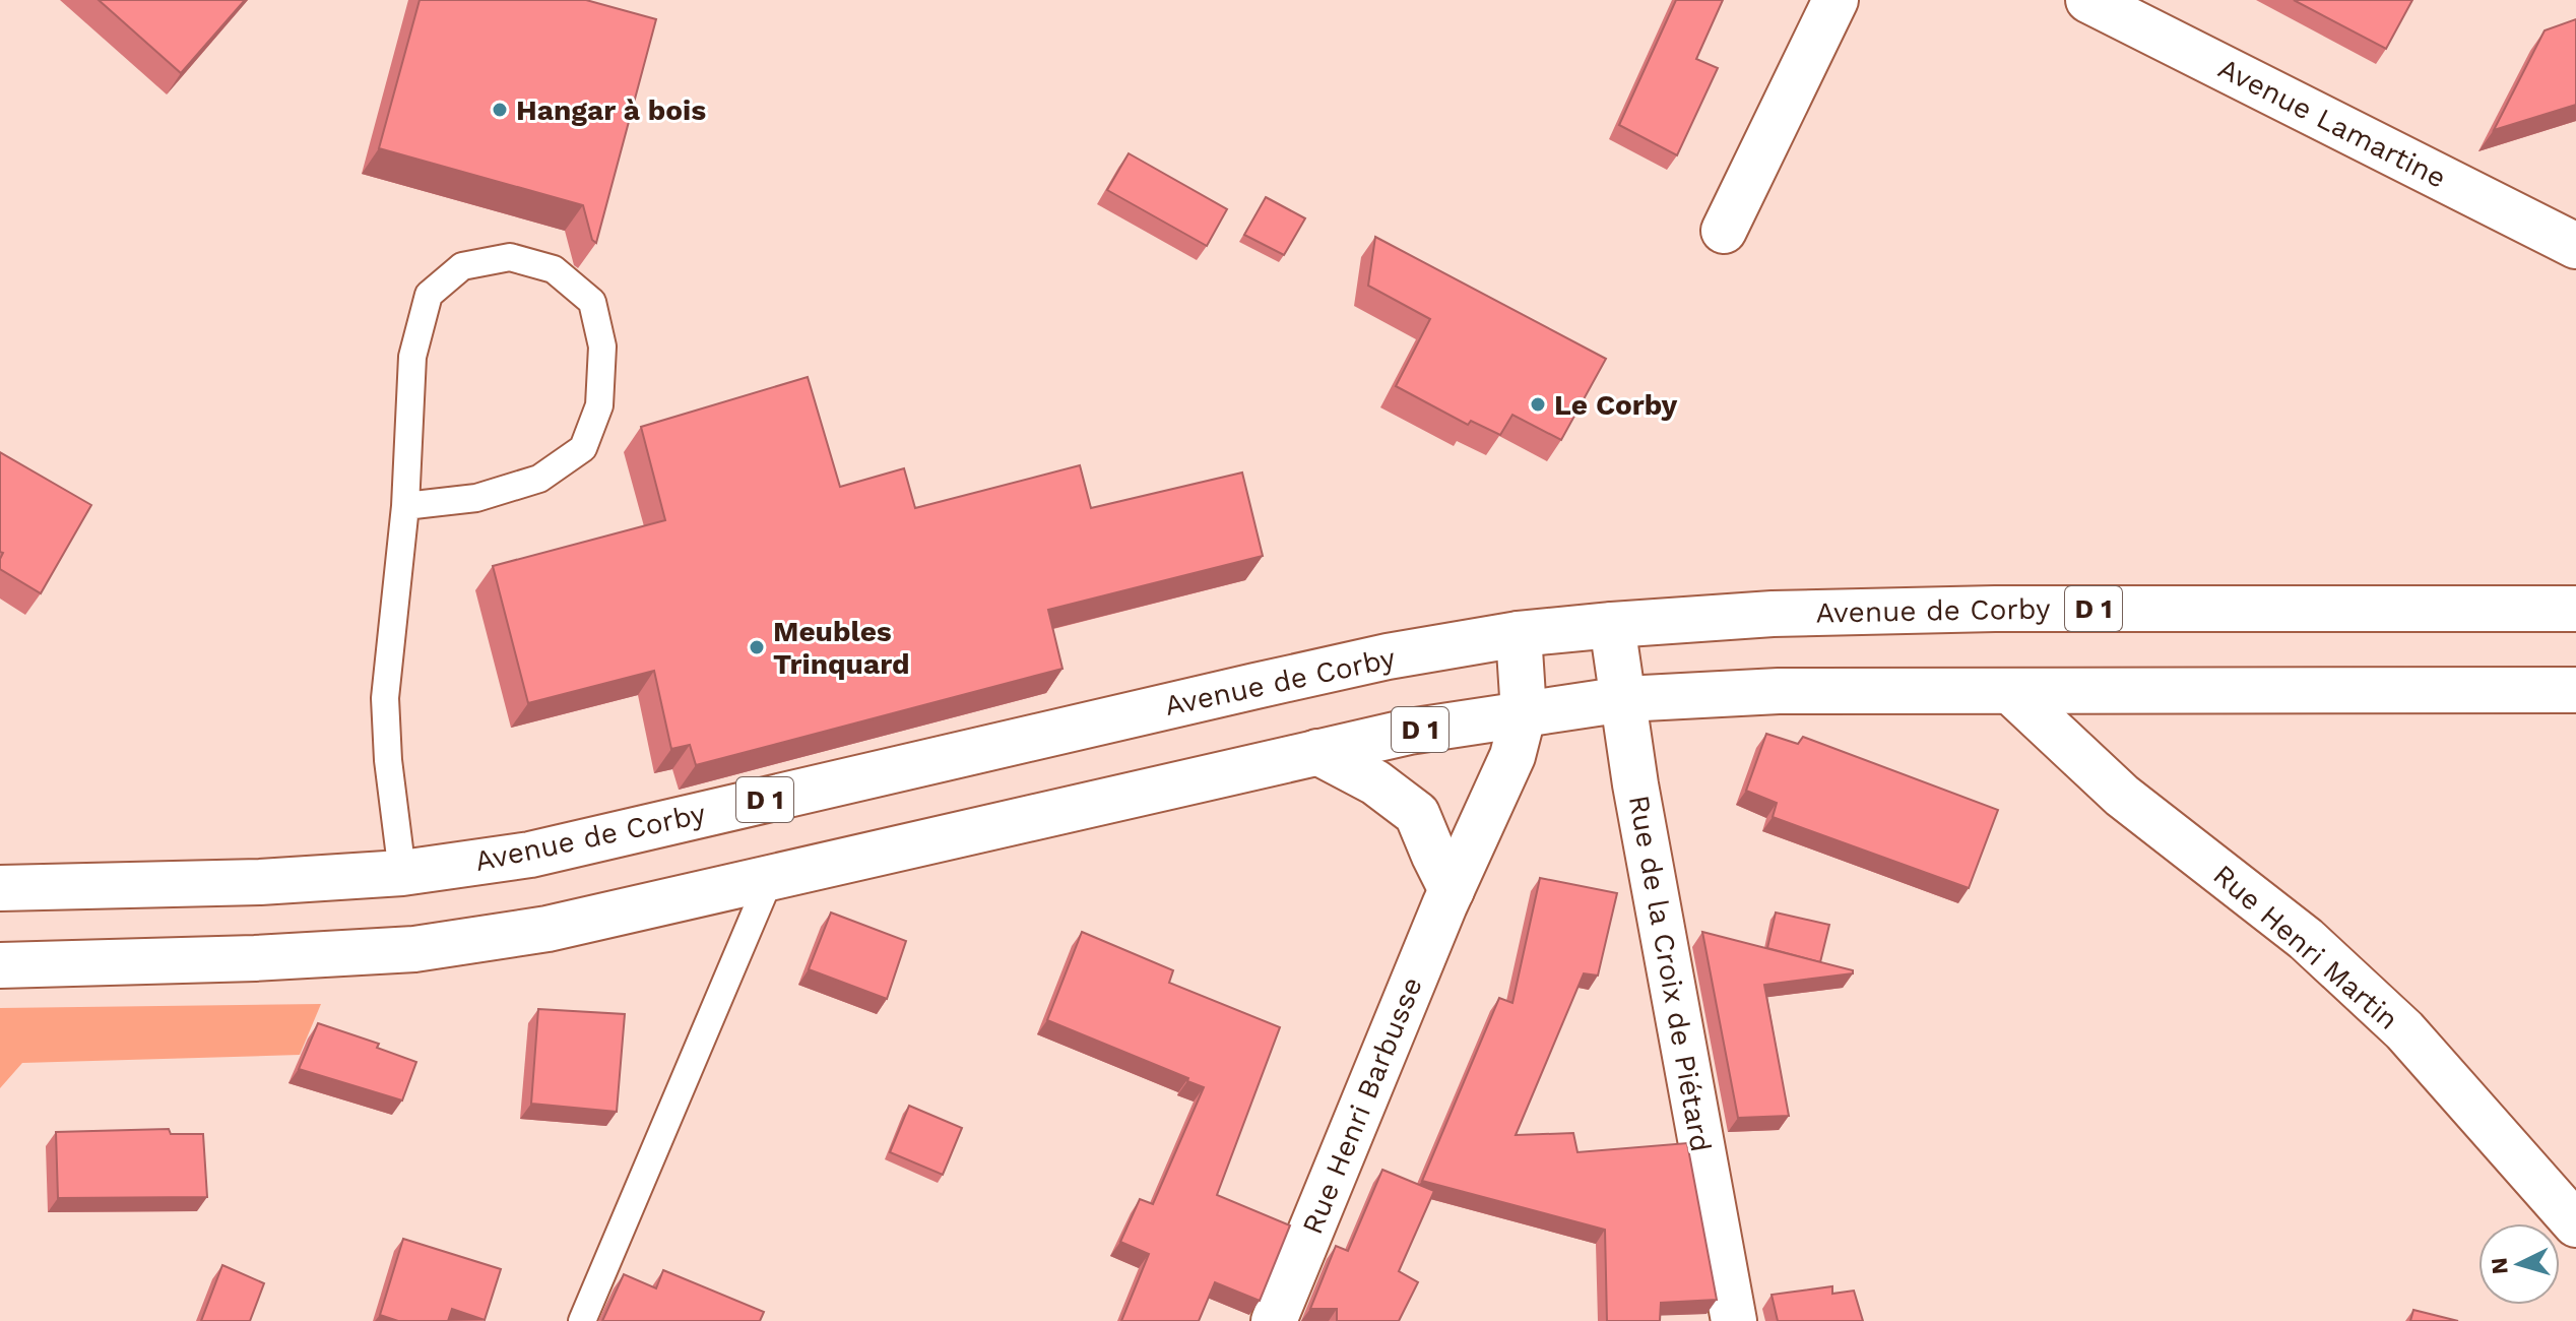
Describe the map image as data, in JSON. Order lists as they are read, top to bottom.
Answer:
{
  "streets": {
    "main road": [
      "Avenue Lamartine",
      "D 1",
      "Avenue de Corby",
      "Rue Henri Martin",
      "Rue de la Croix de Piétard",
      "Rue Henri Barbusse"
    ]
  },
  "crossings": [
    ["D 1", "Rue Henri Martin"],
    ["D 1", "Rue de la Croix de Piétard"],
    ["D 1", "Rue Henri Barbusse"],
    ["Avenue de Corby", "Rue de la Croix de Piétard"],
    ["Avenue de Corby", "Rue Henri Barbusse"]
  ],
  "places": ["Hangar à bois", "Le Corby", "Meubles Trinquard"],
  "north": "left"
}
